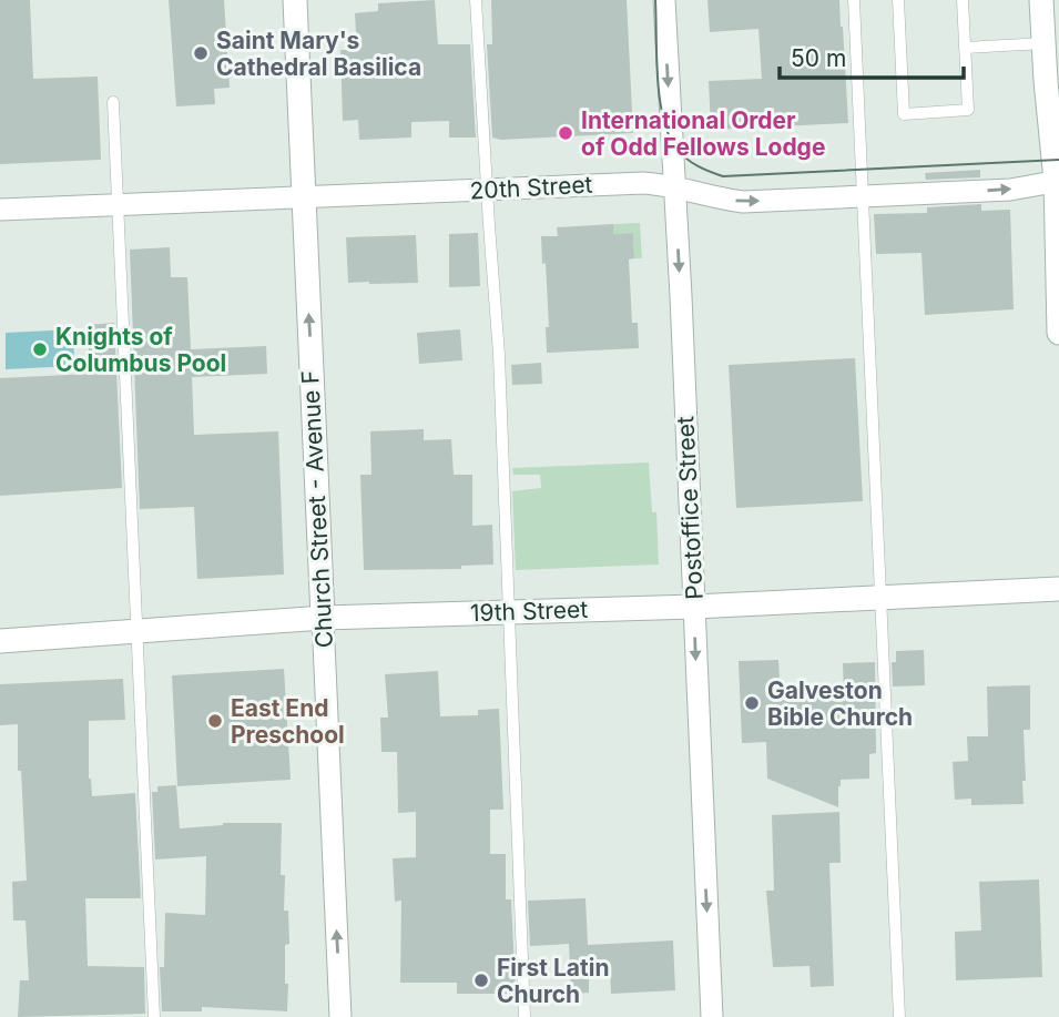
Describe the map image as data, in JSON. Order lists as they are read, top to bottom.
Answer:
{
  "streets": {
    "street": [
      "20th Street",
      "Postoffice Street",
      "Church Street - Avenue F",
      "19th Street"
    ]
  },
  "crossings": [
    ["20th Street", "Postoffice Street"],
    ["20th Street", "Church Street - Avenue F"],
    ["Postoffice Street", "19th Street"],
    ["Church Street - Avenue F", "19th Street"]
  ],
  "one_way": ["20th Street", "Postoffice Street", "Church Street - Avenue F"],
  "places": [
    "Saint Mary's Cathedral Basilica",
    "International Order of Odd Fellows Lodge",
    "Knights of Columbus Pool",
    "Galveston Bible Church",
    "East End Preschool",
    "First Latin Church"
  ],
  "scale_bar": "50 m"
}
